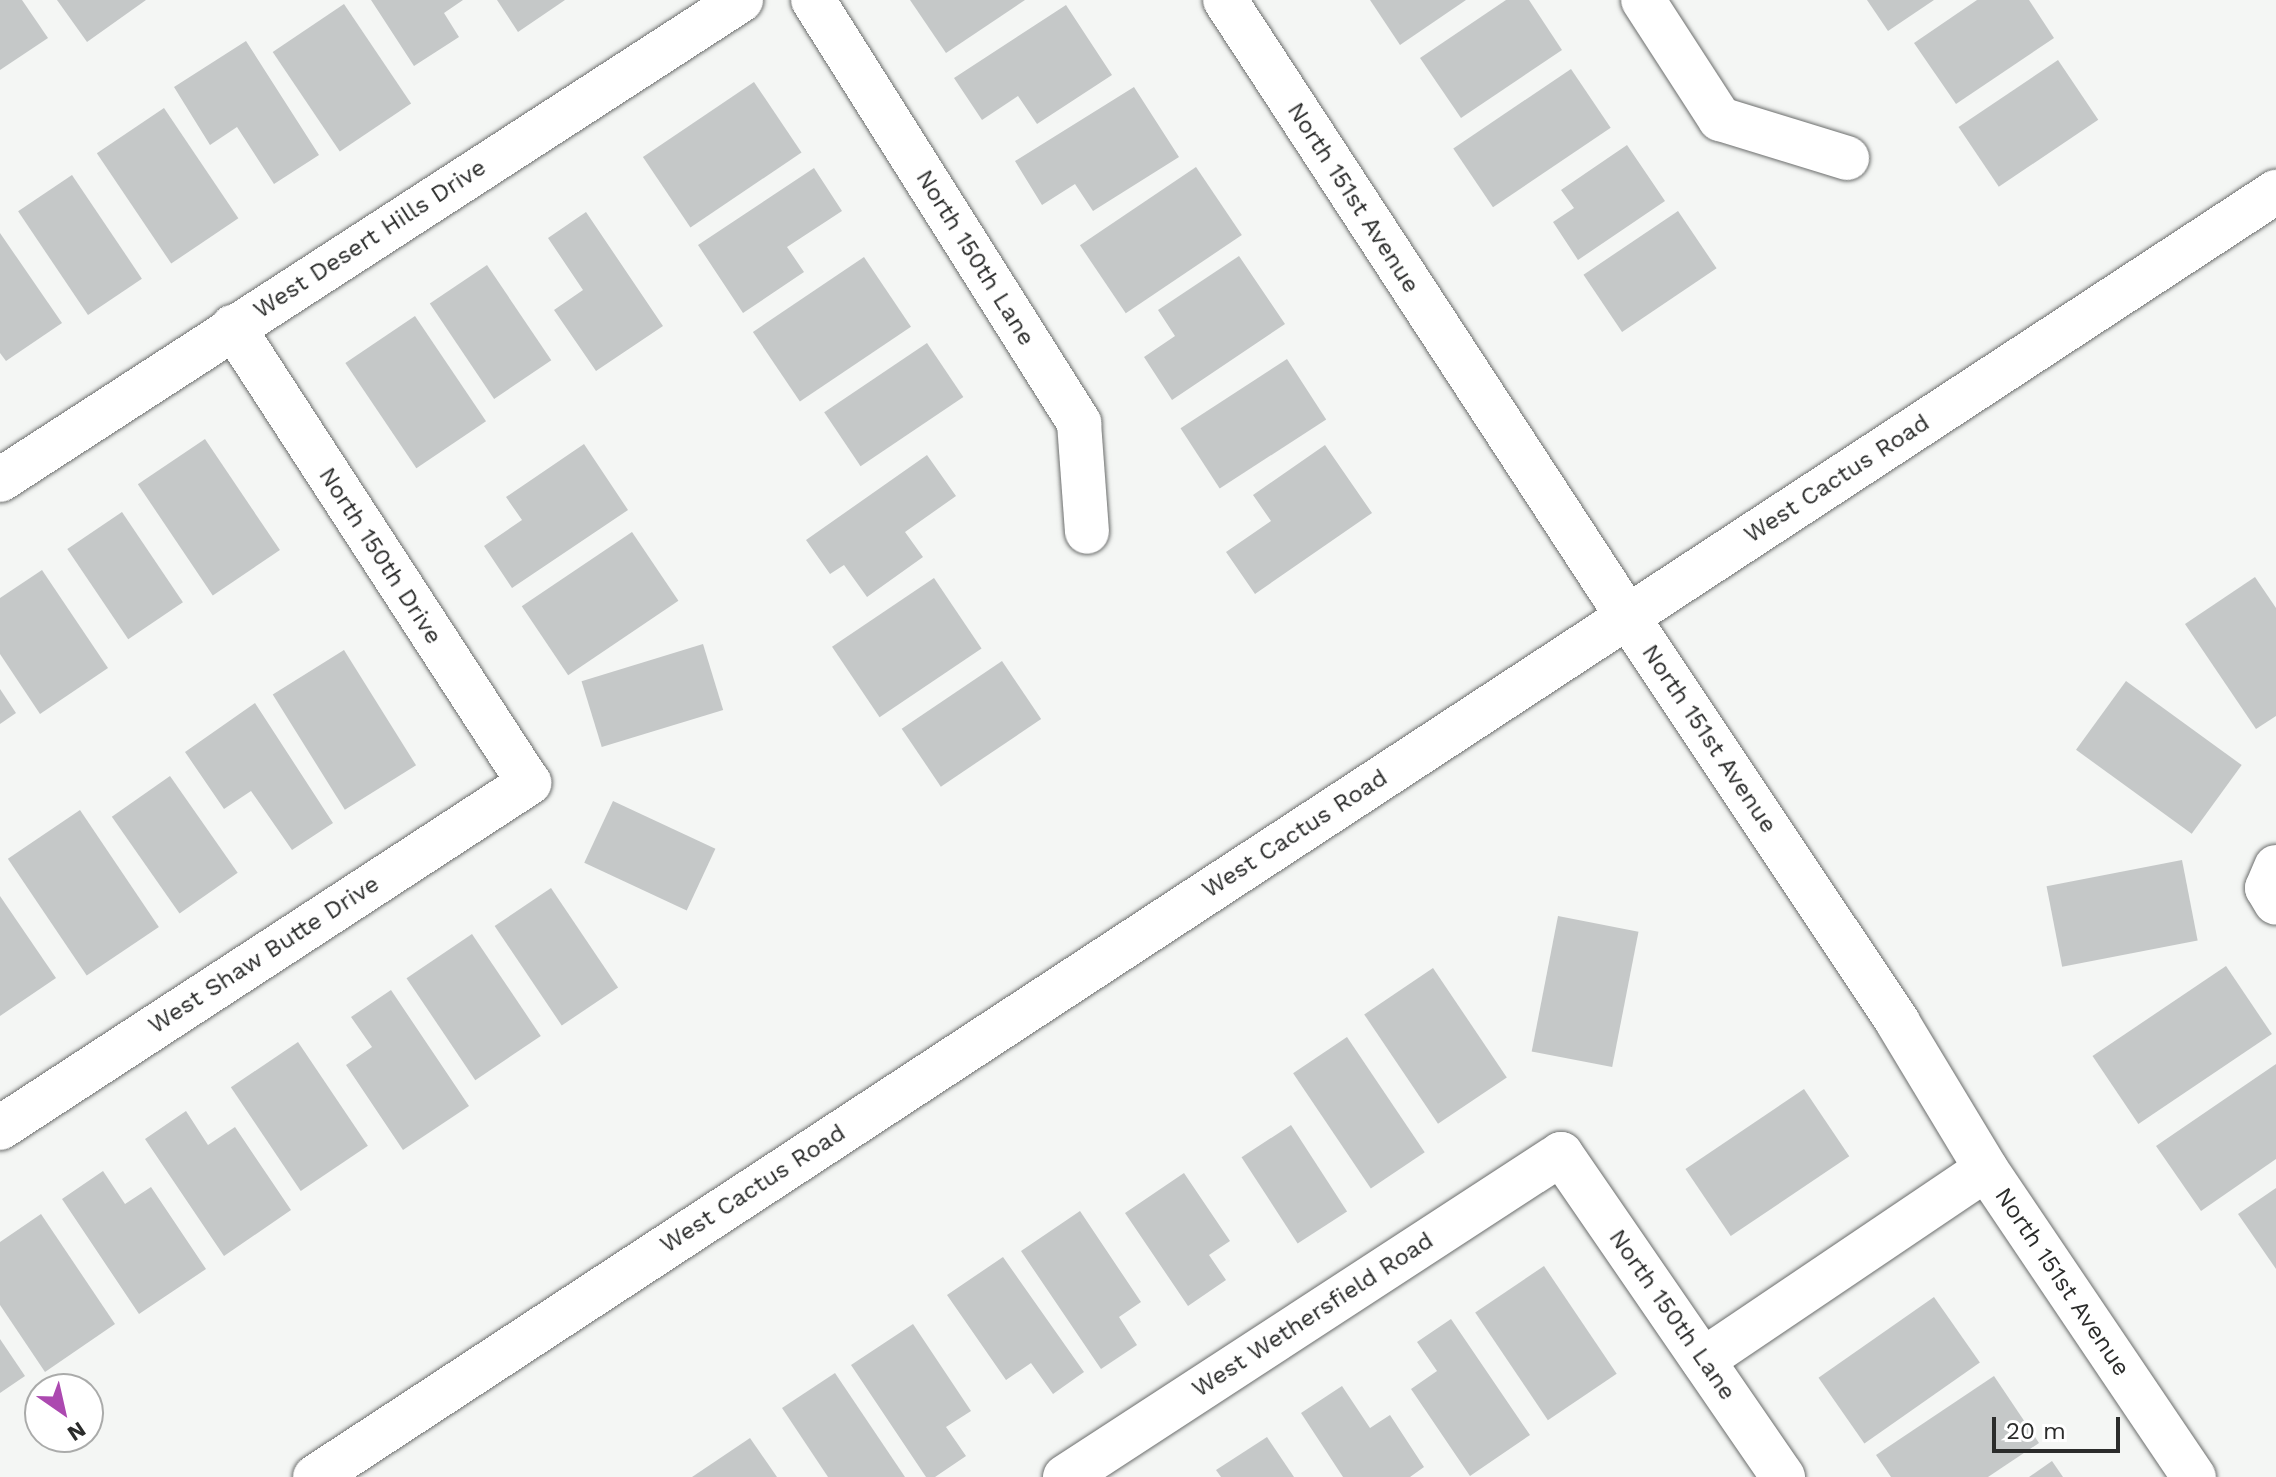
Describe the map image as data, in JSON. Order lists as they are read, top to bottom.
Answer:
{
  "streets": {
    "street": [
      "North 151st Avenue",
      "West Desert Hills Drive",
      "North 150th Lane",
      "West Cactus Road",
      "North 150th Drive",
      "West Shaw Butte Drive",
      "West Wethersfield Road"
    ]
  },
  "crossings": [
    ["North 151st Avenue", "West Cactus Road"],
    ["West Desert Hills Drive", "North 150th Drive"],
    ["North 150th Lane", "West Wethersfield Road"],
    ["North 150th Drive", "West Shaw Butte Drive"]
  ],
  "scale_bar": "20 m",
  "north": "bottom right"
}
